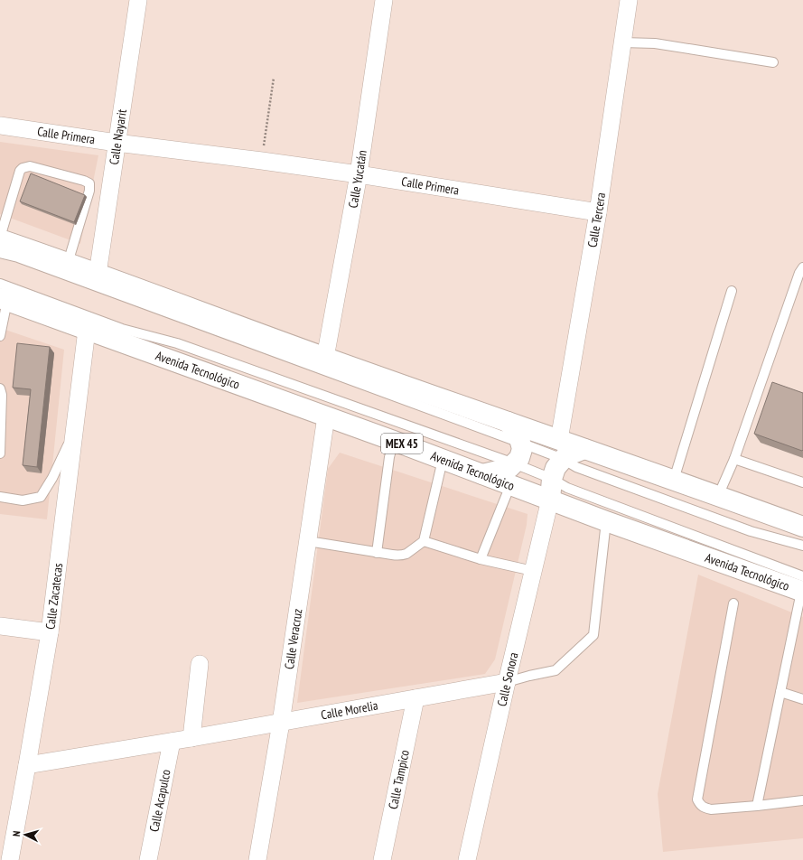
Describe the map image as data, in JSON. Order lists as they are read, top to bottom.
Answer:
{
  "streets": {
    "main road": ["Avenida Tecnológico", "MEX 45"],
    "street": [
      "Calle Primera",
      "Calle Nayarit",
      "Calle Yucatán",
      "Calle Tercera",
      "Calle Zacatecas",
      "Calle Veracruz",
      "Calle Sonora",
      "Calle Morelia",
      "Calle Tampico",
      "Calle Acapulco"
    ]
  },
  "crossings": [
    ["Calle Primera", "Calle Nayarit"],
    ["Calle Primera", "Calle Yucatán"],
    ["Calle Primera", "Calle Tercera"],
    ["Avenida Tecnológico", "Calle Zacatecas"],
    ["Avenida Tecnológico", "Calle Veracruz"],
    ["Avenida Tecnológico", "Calle Sonora"],
    ["Calle Zacatecas", "Calle Morelia"],
    ["Calle Veracruz", "Calle Morelia"],
    ["Calle Sonora", "Calle Morelia"],
    ["Calle Morelia", "Calle Tampico"],
    ["Calle Morelia", "Calle Acapulco"]
  ],
  "north": "left"
}
